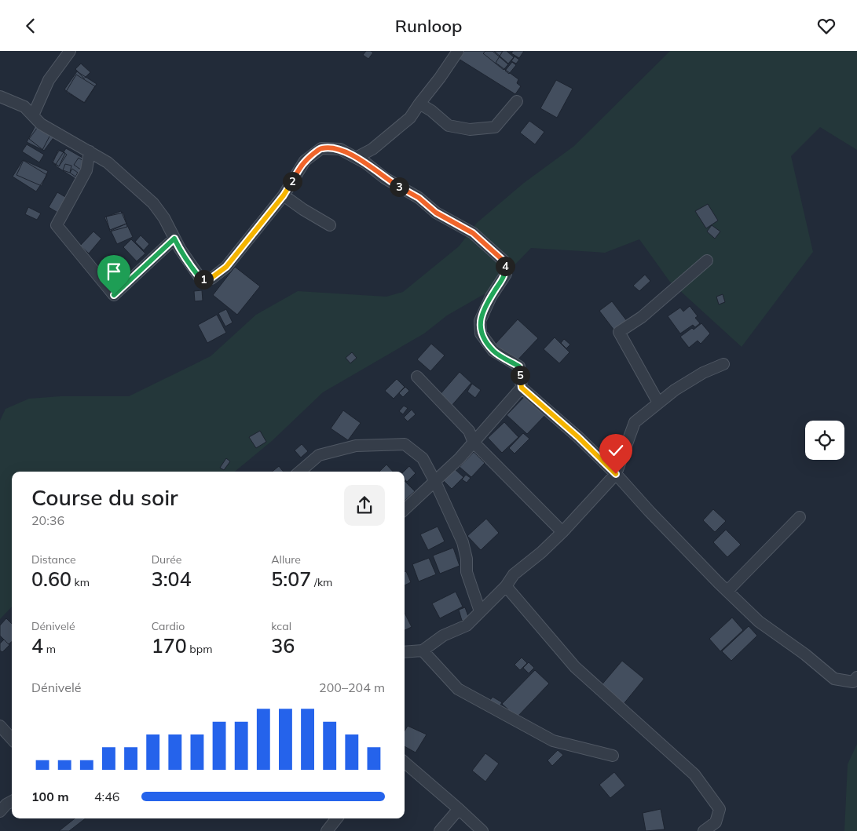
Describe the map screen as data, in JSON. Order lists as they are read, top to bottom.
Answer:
{
  "page": {
    "header": "Runloop",
    "pins": [
      "2",
      "3",
      "4",
      "1",
      "5"
    ],
    "heading": ["Course du soir", "20:36"],
    "stats": [
      ["Distance", "0.60 km"],
      ["Durée", "3:04"],
      ["Allure", "5:07 /km"],
      ["Dénivelé", "4 m"],
      ["Cardio", "170 bpm"],
      ["kcal", "36"]
    ],
    "chart": ["Dénivelé", "200–204 m"],
    "list": [
      {
        "name": "100 m",
        "note": "4:46"
      }
    ]
  }
}
